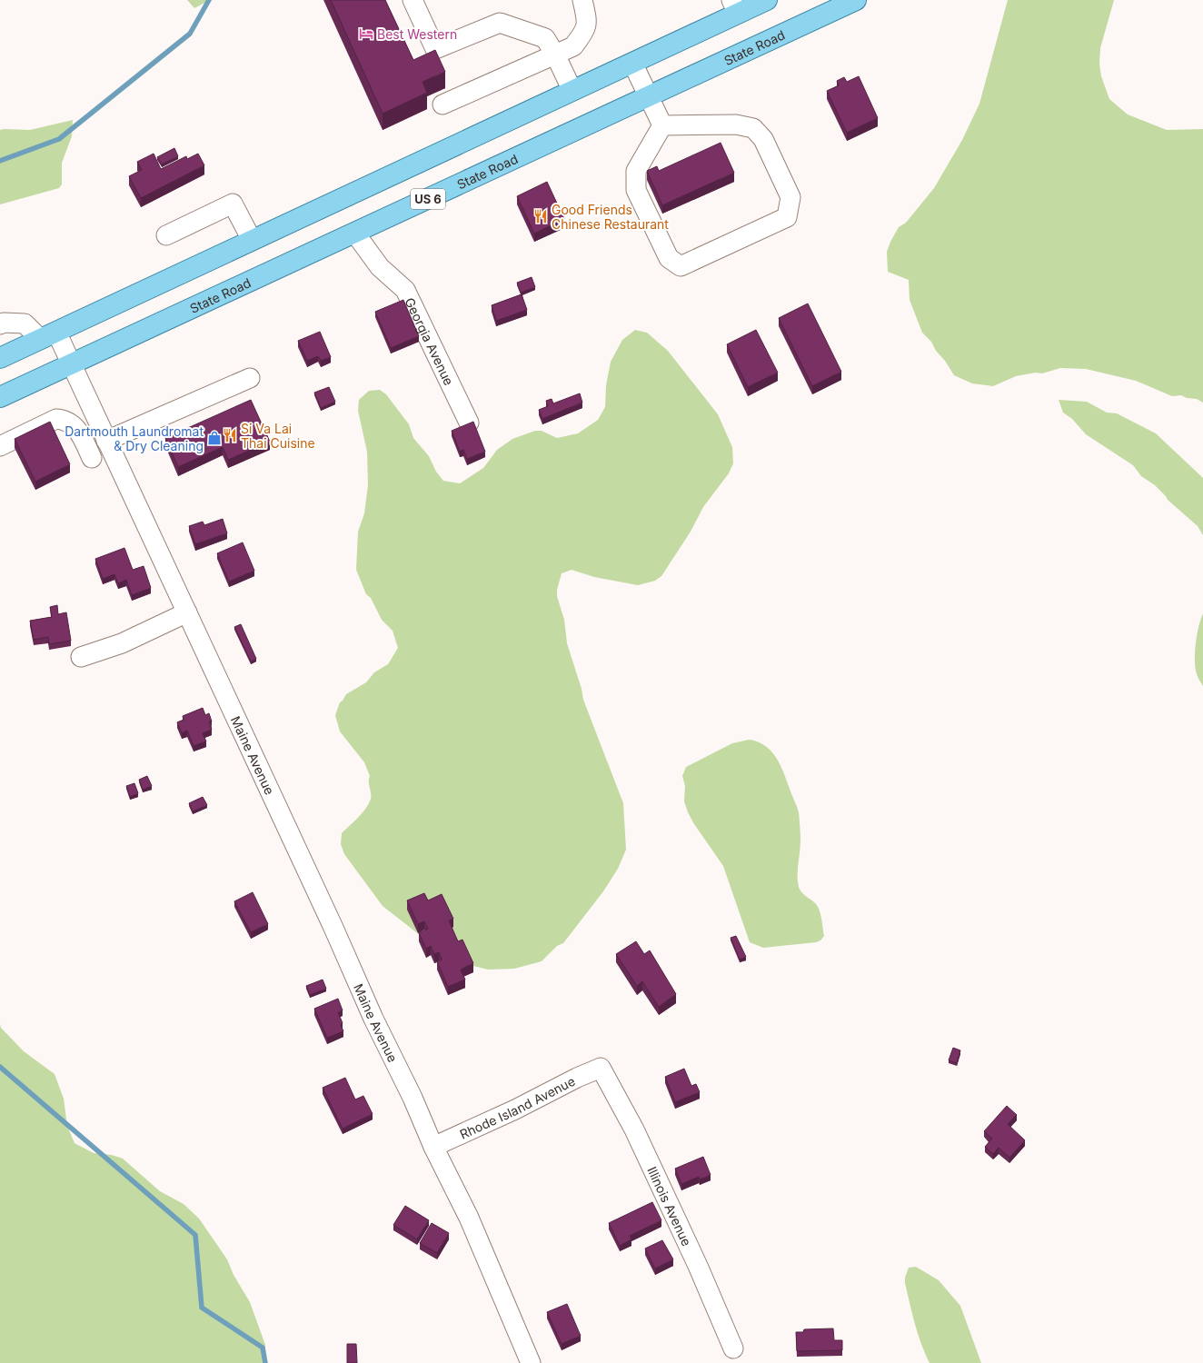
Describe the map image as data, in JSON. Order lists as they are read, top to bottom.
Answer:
{
  "streets": {
    "main road": ["State Road", "US 6"],
    "street": [
      "Georgia Avenue",
      "Maine Avenue",
      "Rhode Island Avenue",
      "Illinois Avenue"
    ]
  },
  "crossings": [
    ["State Road", "Georgia Avenue"],
    ["State Road", "Maine Avenue"],
    ["Maine Avenue", "Rhode Island Avenue"],
    ["Rhode Island Avenue", "Illinois Avenue"]
  ],
  "places": {
    "hotel": ["Best Western"],
    "restaurant": ["Good Friends Chinese Restaurant", "Si Va Lai Thai Cuisine"],
    "shop": ["Dartmouth Laundromat & Dry Cleaning"]
  }
}
